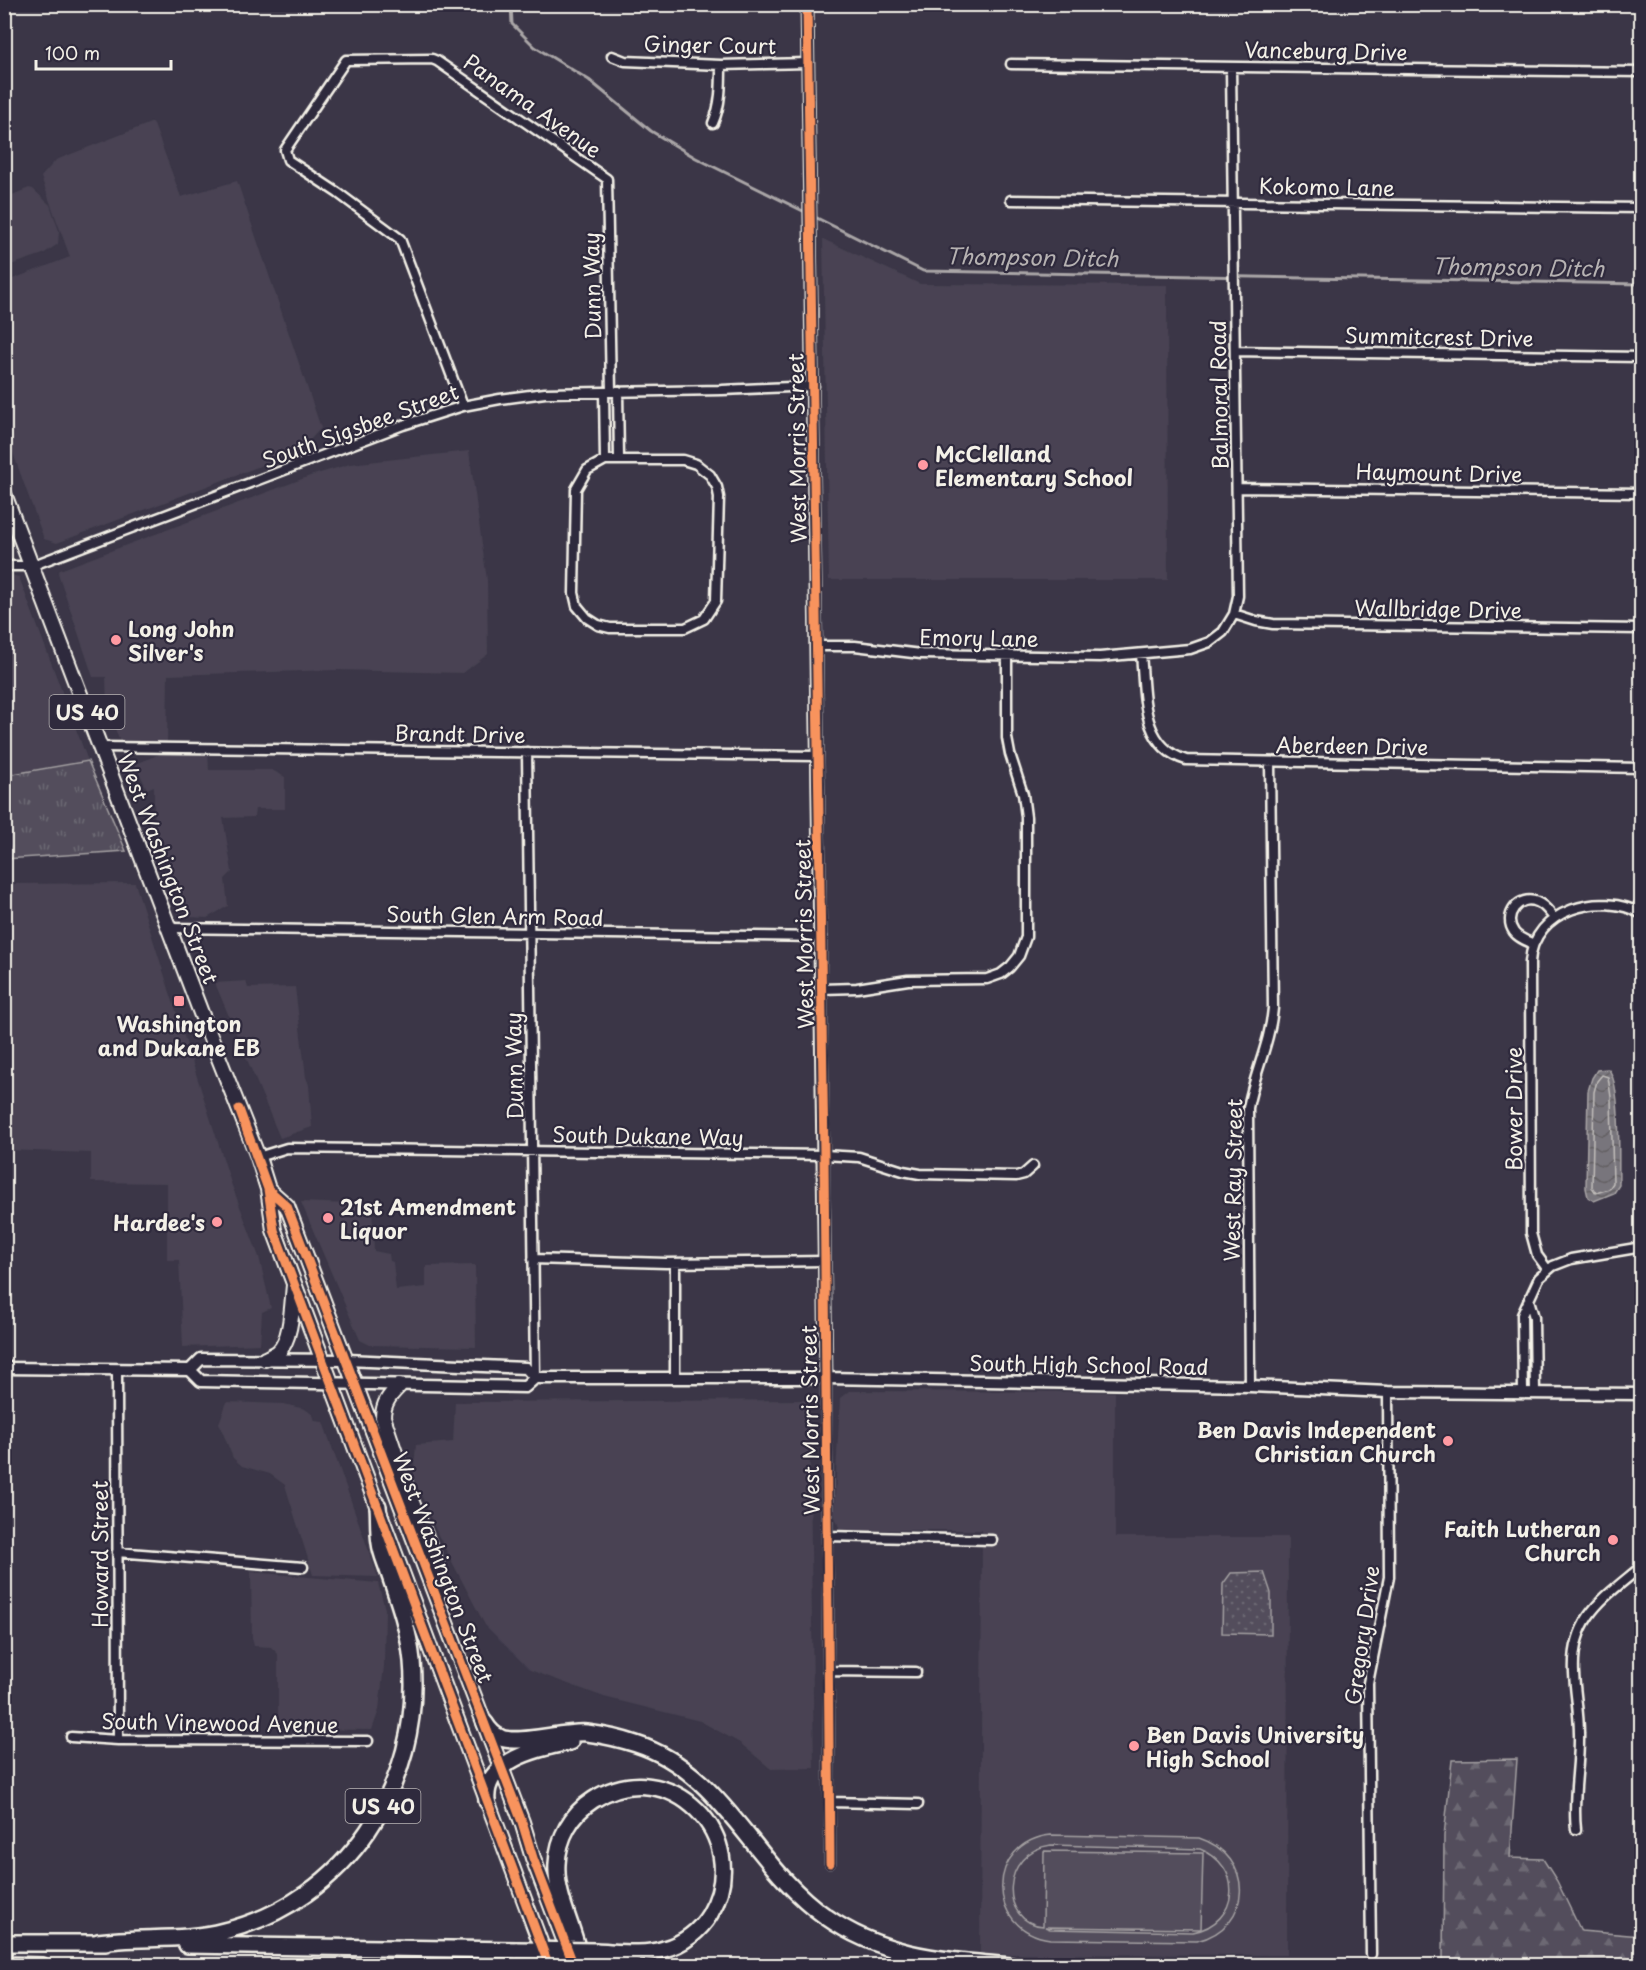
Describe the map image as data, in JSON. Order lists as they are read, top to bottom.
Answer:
{
  "streets": {
    "highway": ["US 40"],
    "main road": ["West Washington Street"],
    "street": [
      "Ginger Court",
      "Vanceburg Drive",
      "Panama Avenue",
      "Kokomo Lane",
      "Dunn Way",
      "Summitcrest Drive",
      "Balmoral Road",
      "South Sigsbee Street",
      "West Morris Street",
      "Haymount Drive",
      "Wallbridge Drive",
      "Emory Lane",
      "Brandt Drive",
      "Aberdeen Drive",
      "South Glen Arm Road",
      "Bower Drive",
      "South Dukane Way",
      "West Ray Street",
      "South High School Road",
      "Howard Street",
      "Gregory Drive",
      "South Vinewood Avenue"
    ]
  },
  "crossings": [
    ["Ginger Court", "West Morris Street"],
    ["Vanceburg Drive", "Balmoral Road"],
    ["Panama Avenue", "Dunn Way"],
    ["Panama Avenue", "South Sigsbee Street"],
    ["Kokomo Lane", "Balmoral Road"],
    ["Dunn Way", "South Sigsbee Street"],
    ["Dunn Way", "Brandt Drive"],
    ["Dunn Way", "South Glen Arm Road"],
    ["Dunn Way", "South Dukane Way"],
    ["Dunn Way", "South High School Road"],
    ["Summitcrest Drive", "Balmoral Road"],
    ["Balmoral Road", "Haymount Drive"],
    ["Balmoral Road", "Wallbridge Drive"],
    ["South Sigsbee Street", "West Morris Street"],
    ["South Sigsbee Street", "West Washington Street"],
    ["West Morris Street", "Emory Lane"],
    ["West Morris Street", "Brandt Drive"],
    ["West Morris Street", "South Glen Arm Road"],
    ["West Morris Street", "South Dukane Way"],
    ["West Morris Street", "South High School Road"],
    ["Emory Lane", "Aberdeen Drive"],
    ["US 40", "West Washington Street"],
    ["Brandt Drive", "West Washington Street"],
    ["Aberdeen Drive", "West Ray Street"],
    ["West Washington Street", "South Glen Arm Road"],
    ["West Washington Street", "South Dukane Way"],
    ["West Washington Street", "South High School Road"],
    ["West Ray Street", "South High School Road"],
    ["South High School Road", "Howard Street"],
    ["South High School Road", "Gregory Drive"],
    ["Howard Street", "South Vinewood Avenue"]
  ],
  "water": ["Thompson Ditch"],
  "places": {
    "other": [
      "McClelland Elementary School",
      "Long John Silver's",
      "21st Amendment Liquor",
      "Hardee's",
      "Ben Davis Independent Christian Church",
      "Faith Lutheran Church",
      "Ben Davis University High School"
    ],
    "transit": ["Washington and Dukane EB"]
  },
  "scale_bar": "100 m"
}
